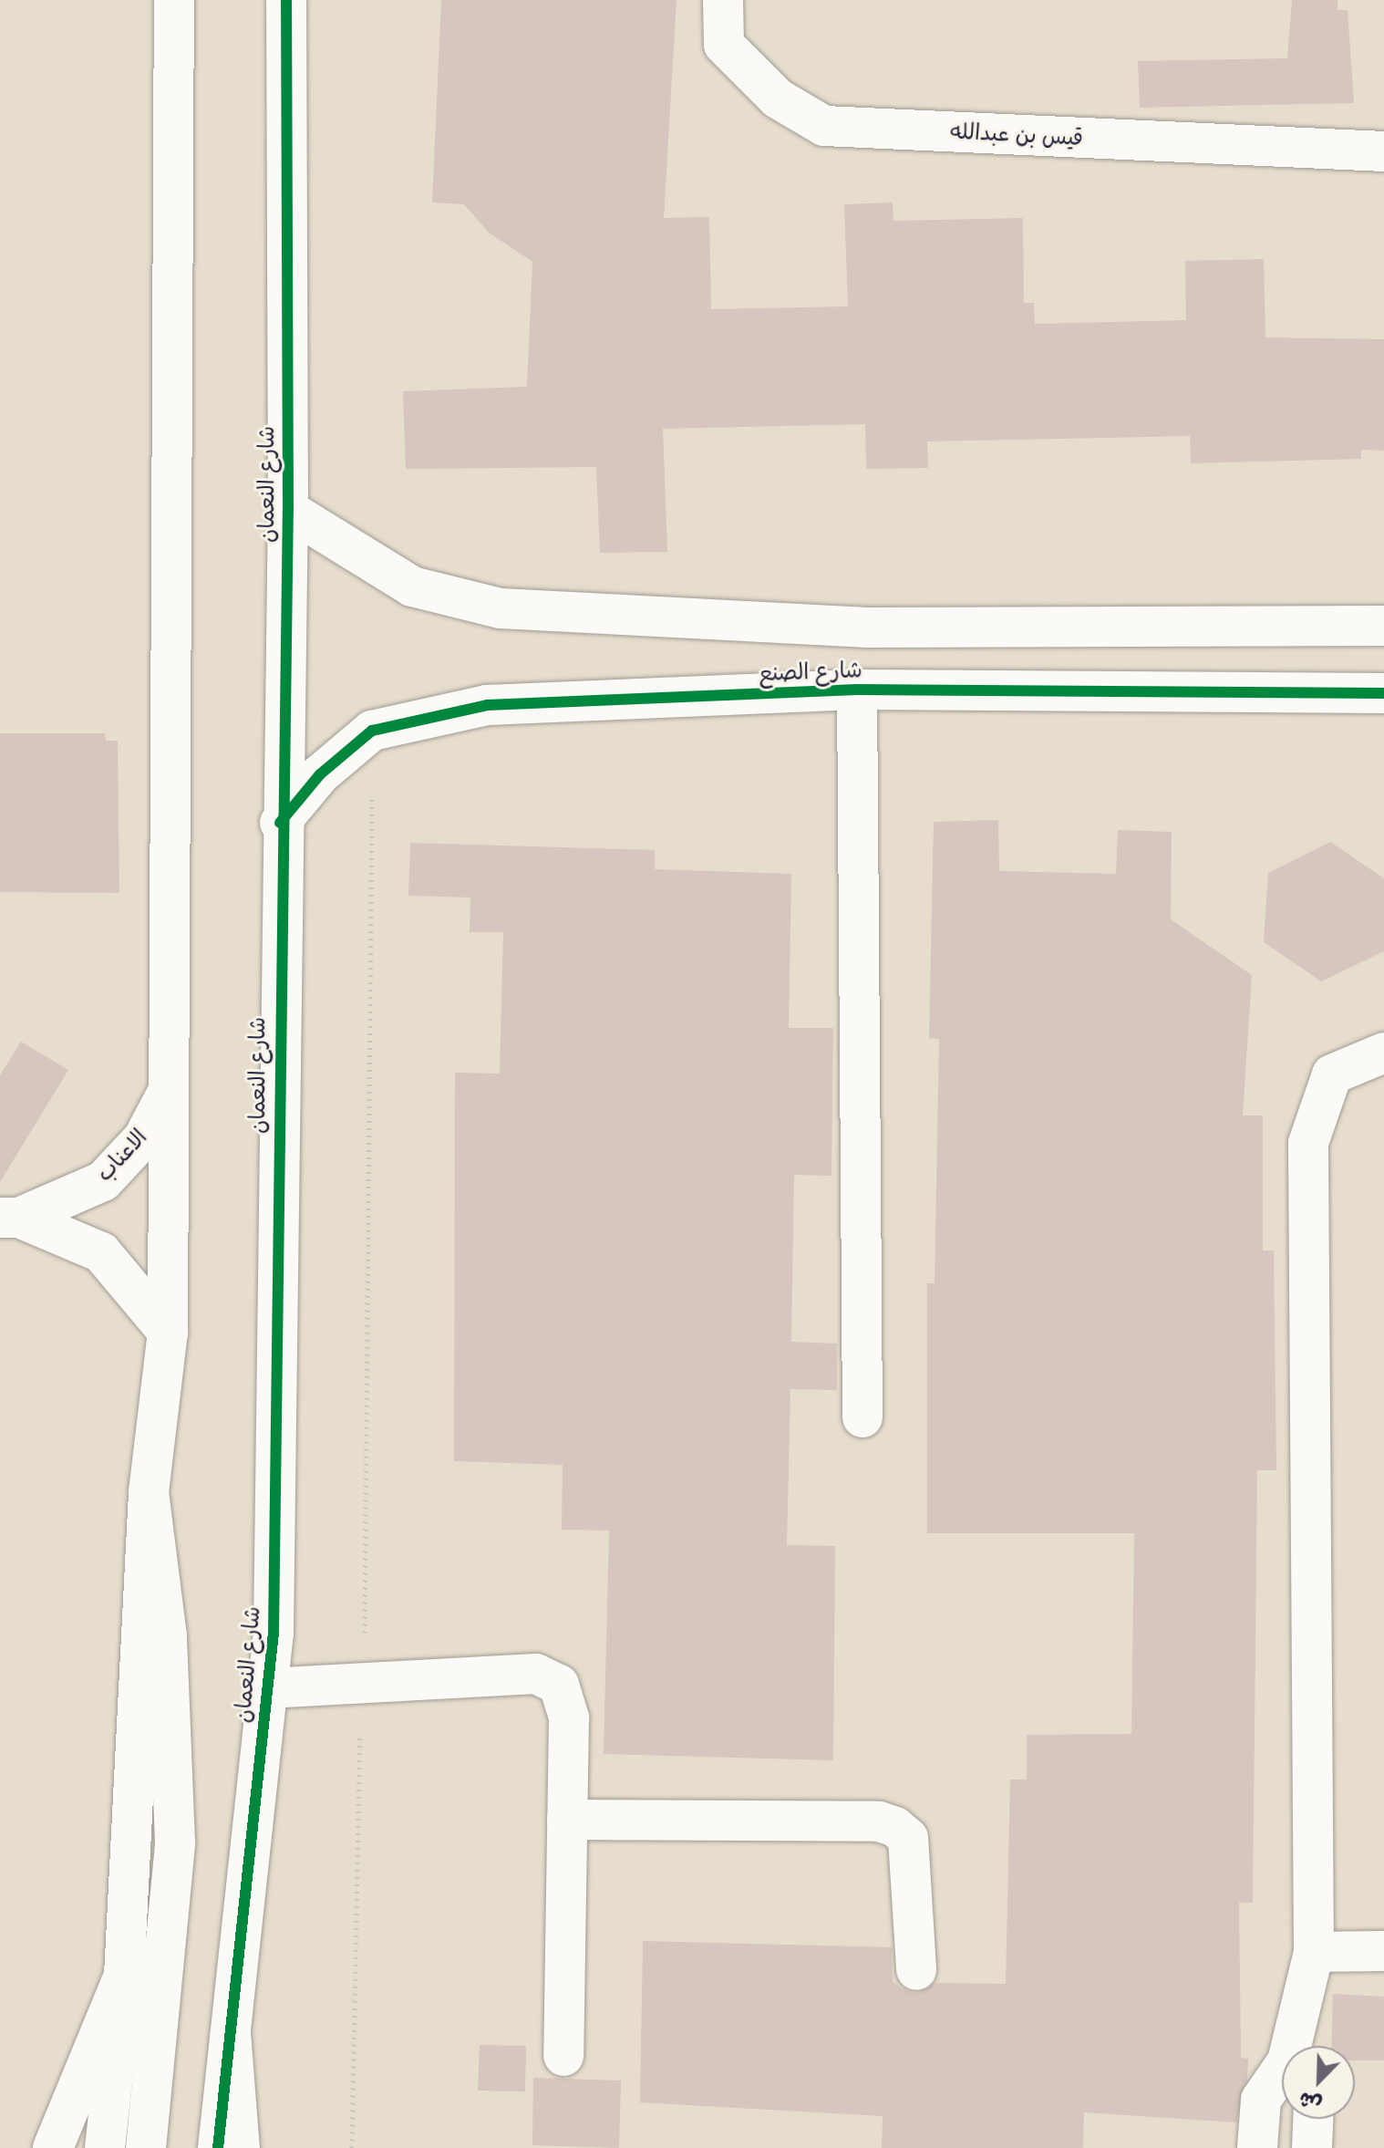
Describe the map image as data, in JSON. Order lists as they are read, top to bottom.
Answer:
{
  "streets": {
    "street": [
      "قيس بن عبدالله",
      "شارع النعمان",
      "شارع الصنع",
      "الاعناب"
    ]
  },
  "crossings": [
    ["شارع النعمان", "شارع الصنع"]
  ],
  "north": "bottom left"
}
